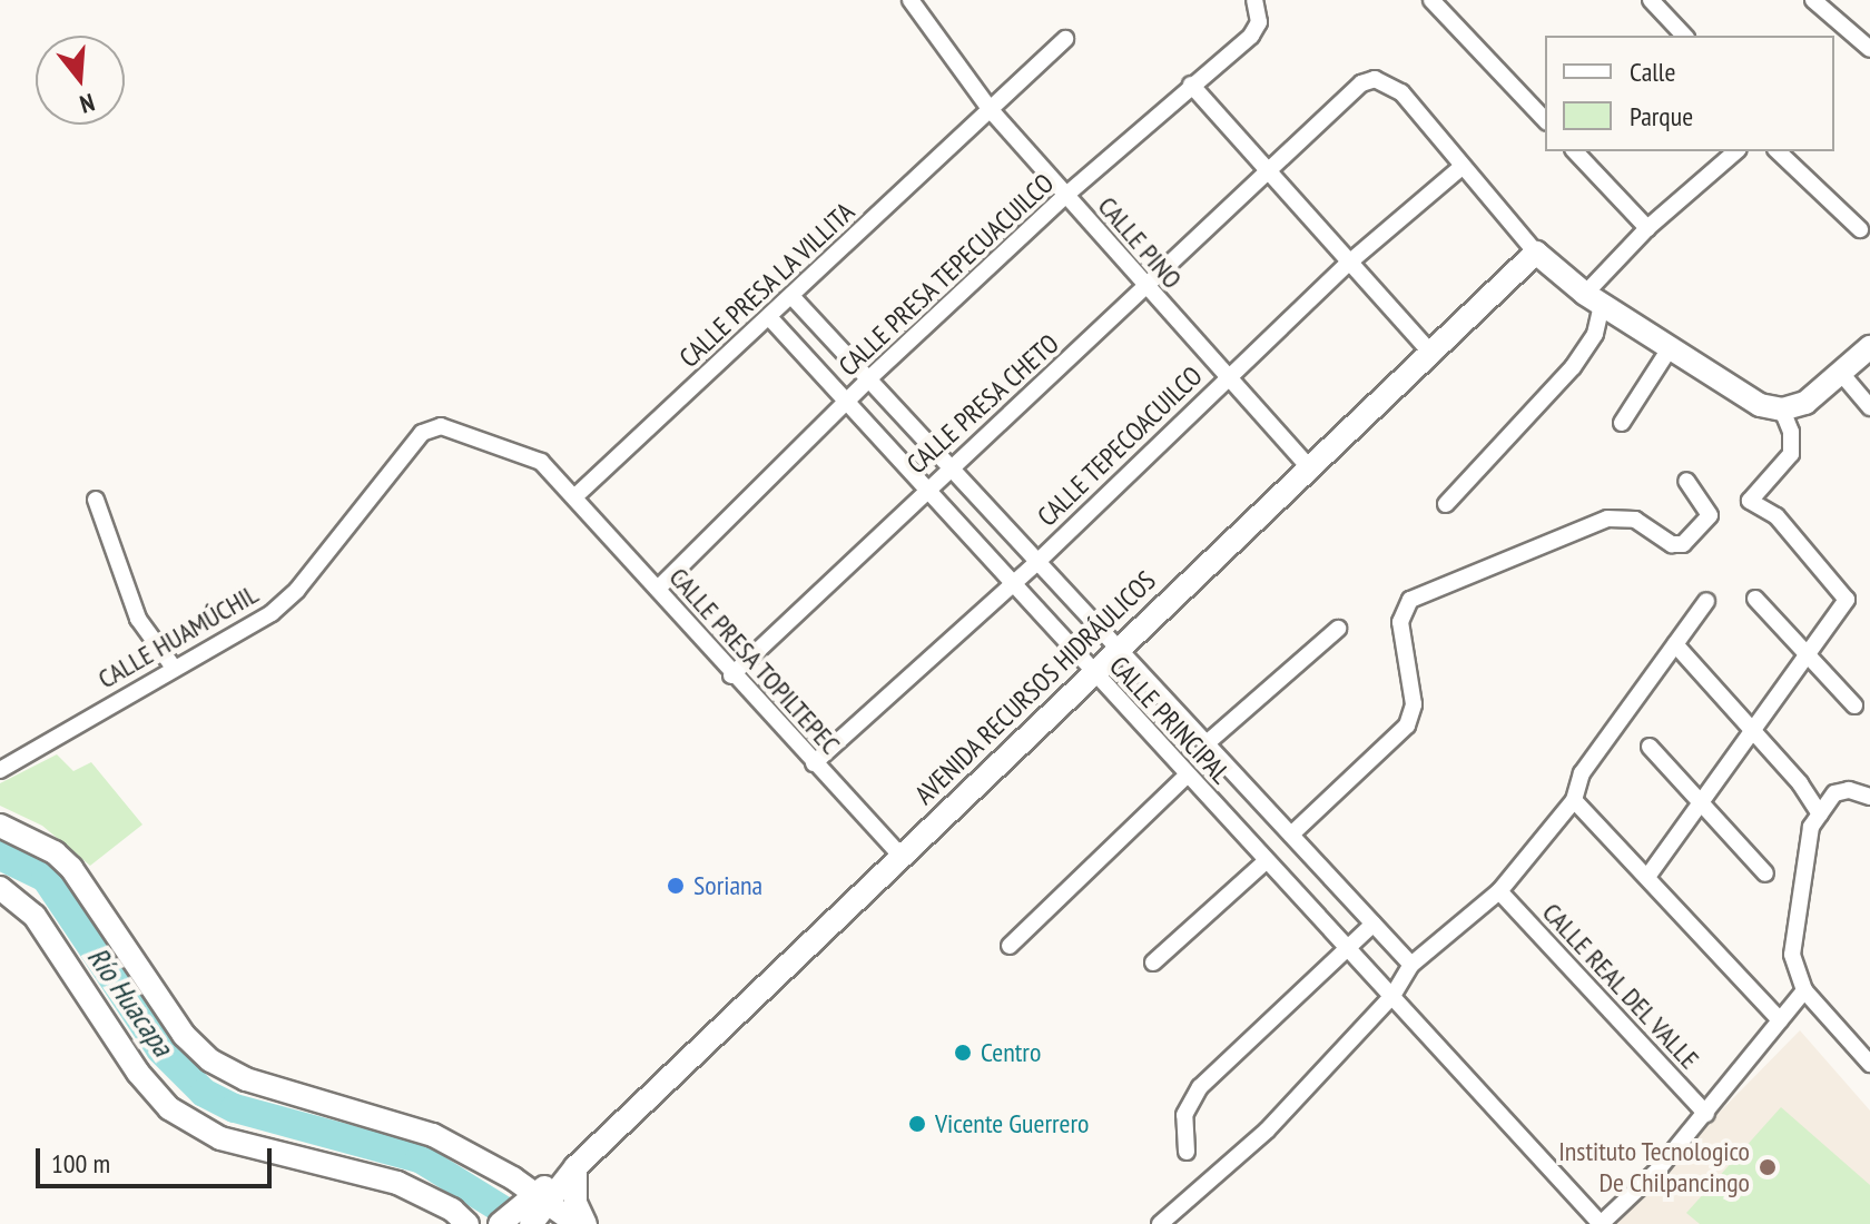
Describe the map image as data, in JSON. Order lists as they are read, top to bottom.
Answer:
{
  "streets": {
    "street": [
      "CALLE PINO",
      "CALLE PRESA TEPECUACUILCO",
      "CALLE PRESA LA VILLITA",
      "CALLE PRESA CHETO",
      "CALLE TEPECOACUILCO",
      "CALLE HUAMÚCHIL",
      "CALLE PRESA TOPILTEPEC",
      "AVENIDA RECURSOS HIDRÁULICOS",
      "CALLE PRINCIPAL",
      "CALLE REAL DEL VALLE"
    ]
  },
  "crossings": [
    ["CALLE PINO", "CALLE PRESA TEPECUACUILCO"],
    ["CALLE PINO", "CALLE PRESA LA VILLITA"],
    ["CALLE PINO", "CALLE PRESA CHETO"],
    ["CALLE PINO", "CALLE TEPECOACUILCO"],
    ["CALLE PINO", "AVENIDA RECURSOS HIDRÁULICOS"],
    ["CALLE PRESA TEPECUACUILCO", "CALLE PRESA TOPILTEPEC"],
    ["CALLE PRESA TEPECUACUILCO", "CALLE PRINCIPAL"],
    ["CALLE PRESA LA VILLITA", "CALLE PRESA TOPILTEPEC"],
    ["CALLE PRESA LA VILLITA", "CALLE PRINCIPAL"],
    ["CALLE PRESA CHETO", "CALLE TEPECOACUILCO"],
    ["CALLE PRESA CHETO", "CALLE PRESA TOPILTEPEC"],
    ["CALLE PRESA CHETO", "CALLE PRINCIPAL"],
    ["CALLE TEPECOACUILCO", "CALLE PRESA TOPILTEPEC"],
    ["CALLE TEPECOACUILCO", "CALLE PRINCIPAL"],
    ["CALLE HUAMÚCHIL", "CALLE PRESA TOPILTEPEC"],
    ["CALLE PRESA TOPILTEPEC", "AVENIDA RECURSOS HIDRÁULICOS"],
    ["AVENIDA RECURSOS HIDRÁULICOS", "CALLE PRINCIPAL"]
  ],
  "water": ["Río Huacapa"],
  "places": [
    "Soriana",
    "Centro",
    "Vicente Guerrero",
    "Instituto Tecnologico De Chilpancingo"
  ],
  "legend": ["Calle", "Parque"],
  "scale_bar": "100 m",
  "north": "bottom"
}
